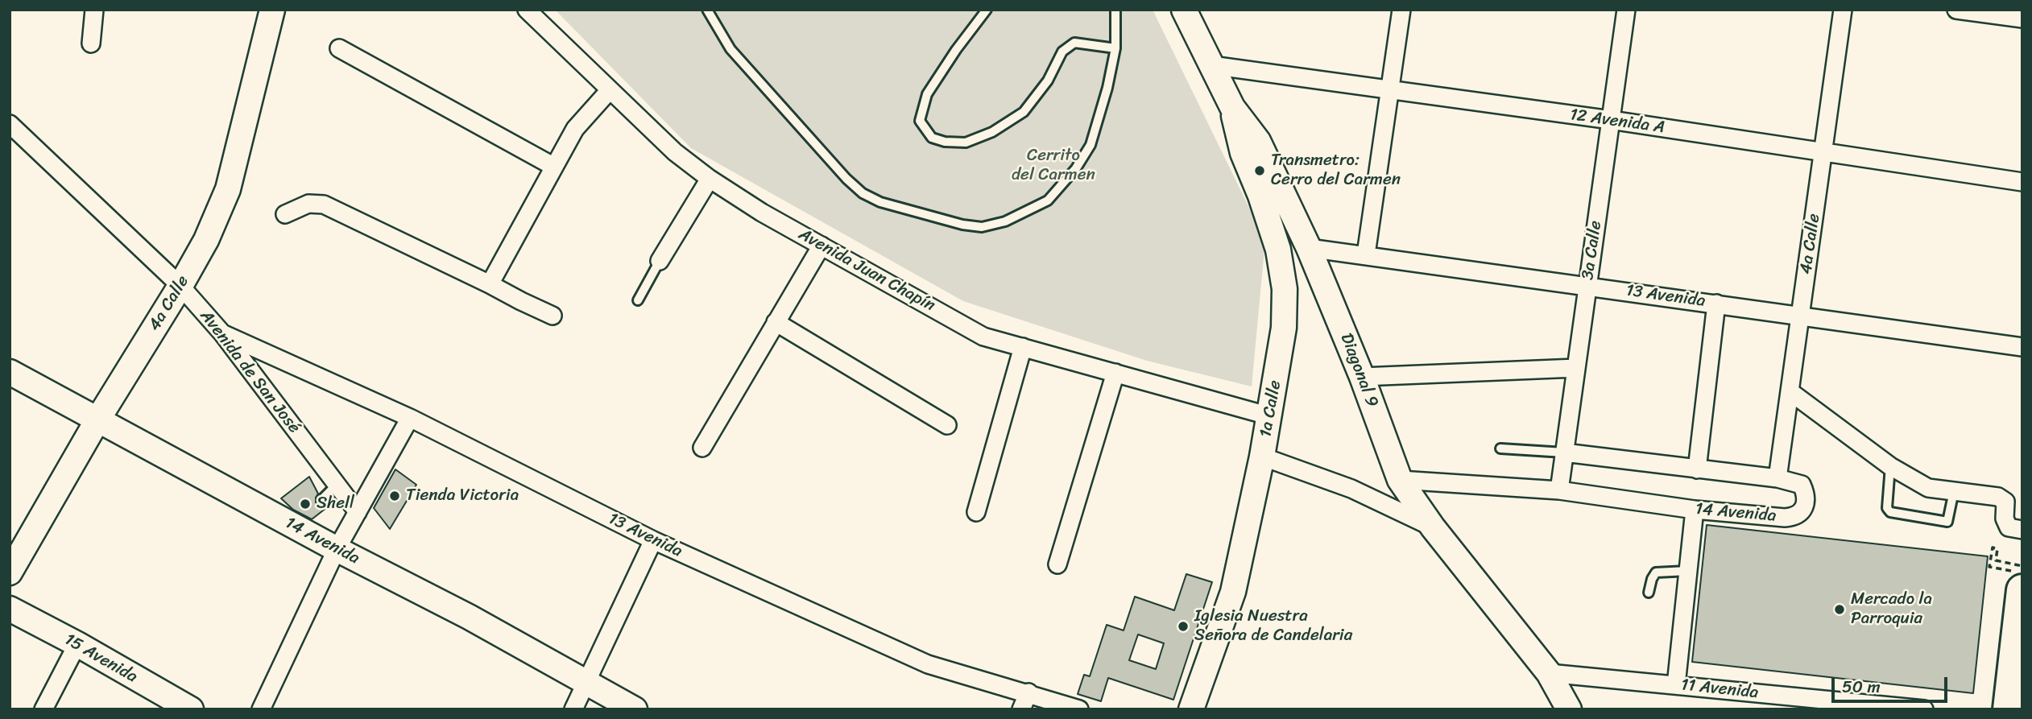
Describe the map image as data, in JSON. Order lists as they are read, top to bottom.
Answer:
{
  "streets": {
    "street": [
      "12 Avenida A",
      "4a Calle",
      "3a Calle",
      "Avenida Juan Chapín",
      "13 Avenida",
      "Diagonal 9",
      "Avenida de San José",
      "1a Calle",
      "14 Avenida",
      "15 Avenida",
      "11 Avenida"
    ]
  },
  "crossings": [
    ["12 Avenida A", "4a Calle"],
    ["12 Avenida A", "3a Calle"],
    ["12 Avenida A", "Diagonal 9"],
    ["4a Calle", "13 Avenida"],
    ["4a Calle", "Avenida de San José"],
    ["4a Calle", "14 Avenida"],
    ["3a Calle", "13 Avenida"],
    ["3a Calle", "14 Avenida"],
    ["Avenida Juan Chapín", "1a Calle"],
    ["13 Avenida", "Diagonal 9"],
    ["13 Avenida", "Avenida de San José"],
    ["Diagonal 9", "1a Calle"],
    ["Diagonal 9", "14 Avenida"],
    ["Diagonal 9", "11 Avenida"]
  ],
  "parks": ["Cerrito del Carmen"],
  "places": [
    "Transmetro: Cerro del Carmen",
    "Tienda Victoria",
    "Shell",
    "Mercado la Parroquia",
    "Iglesia Nuestra Señora de Candelaria"
  ],
  "scale_bar": "50 m"
}
